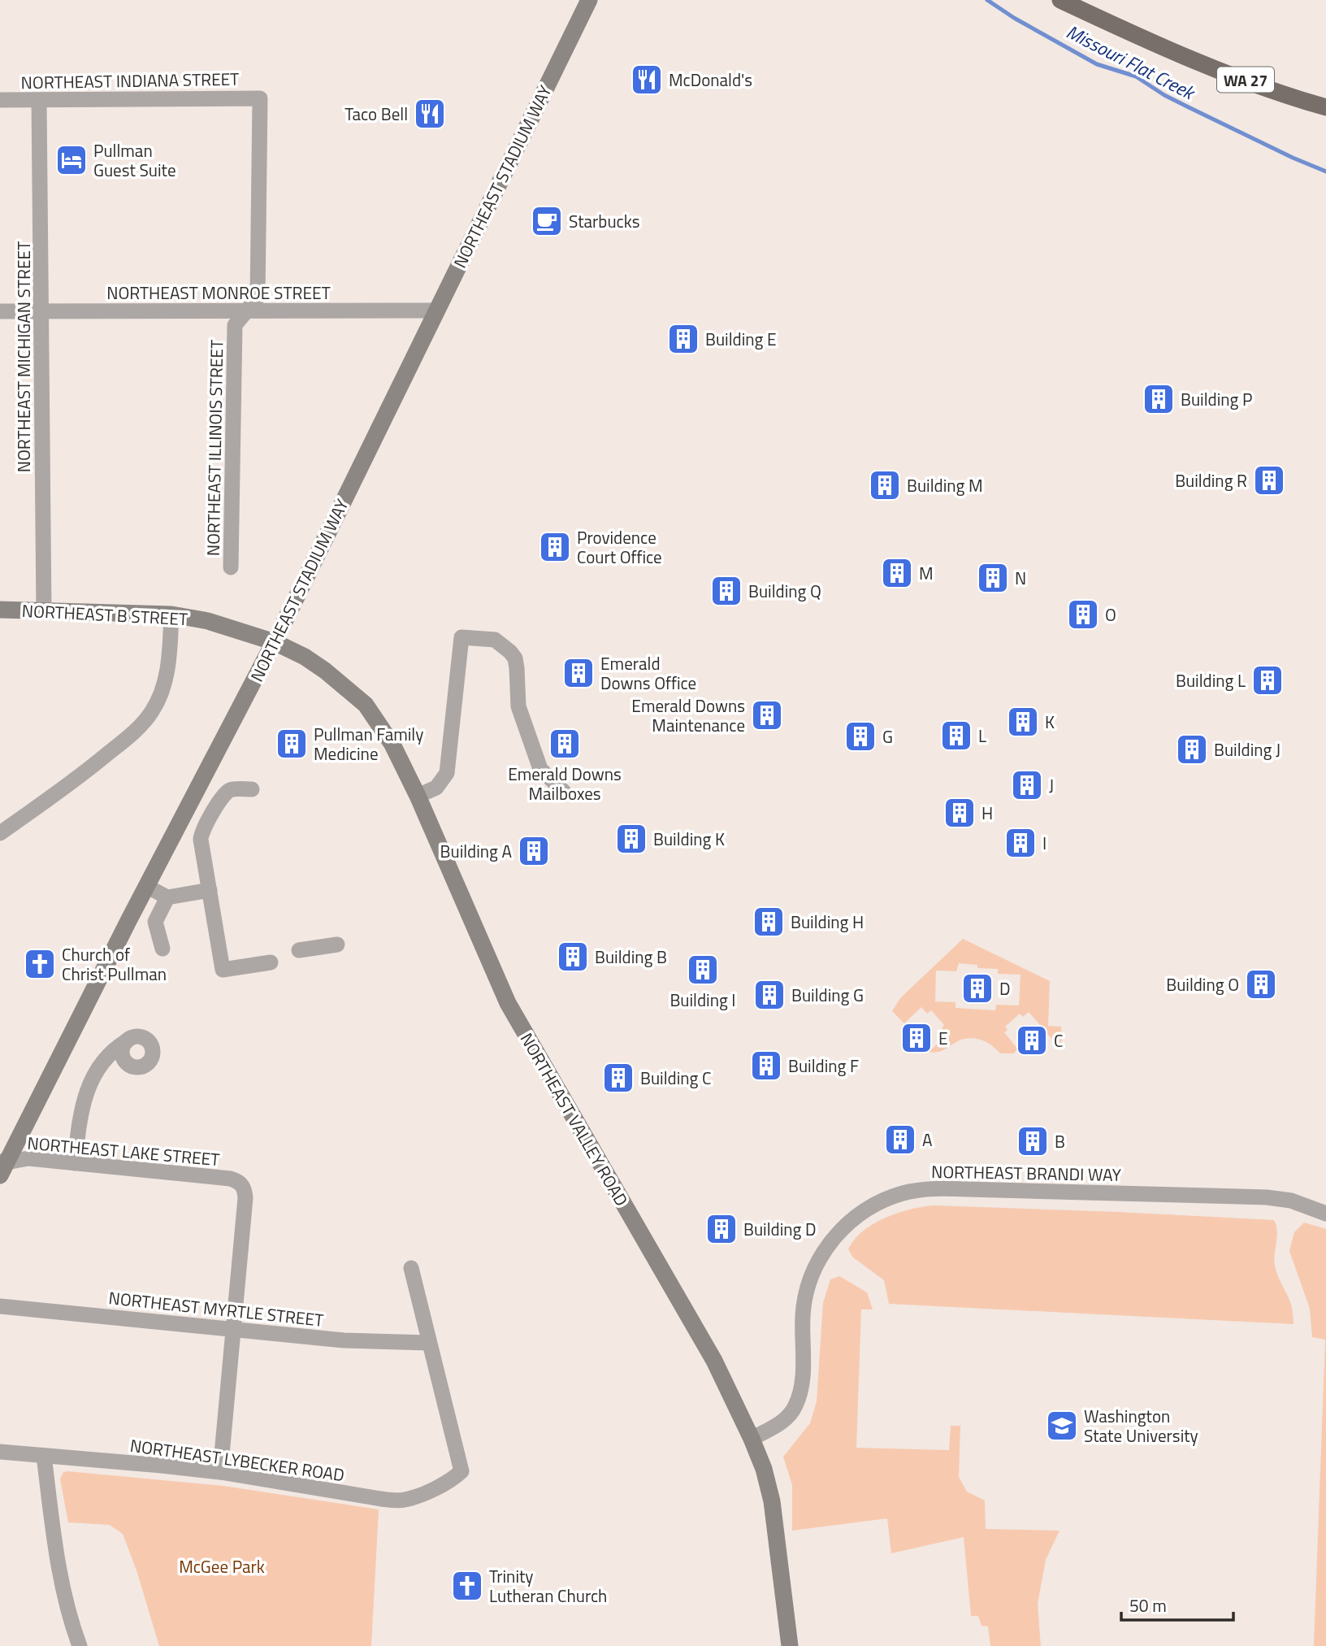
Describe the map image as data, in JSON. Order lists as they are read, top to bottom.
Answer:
{
  "streets": {
    "main road": ["WA 27"],
    "street": [
      "NORTHEAST INDIANA STREET",
      "NORTHEAST STADIUM WAY",
      "NORTHEAST MONROE STREET",
      "NORTHEAST MICHIGAN STREET",
      "NORTHEAST ILLINOIS STREET",
      "NORTHEAST B STREET",
      "NORTHEAST VALLEY ROAD",
      "NORTHEAST LAKE STREET",
      "NORTHEAST BRANDI WAY",
      "NORTHEAST MYRTLE STREET",
      "NORTHEAST LYBECKER ROAD"
    ]
  },
  "crossings": [
    ["NORTHEAST INDIANA STREET", "NORTHEAST MICHIGAN STREET"],
    ["NORTHEAST INDIANA STREET", "NORTHEAST ILLINOIS STREET"],
    ["NORTHEAST STADIUM WAY", "NORTHEAST MONROE STREET"],
    ["NORTHEAST STADIUM WAY", "NORTHEAST B STREET"],
    ["NORTHEAST STADIUM WAY", "NORTHEAST VALLEY ROAD"],
    ["NORTHEAST STADIUM WAY", "NORTHEAST LAKE STREET"],
    ["NORTHEAST MONROE STREET", "NORTHEAST MICHIGAN STREET"],
    ["NORTHEAST MONROE STREET", "NORTHEAST ILLINOIS STREET"],
    ["NORTHEAST MICHIGAN STREET", "NORTHEAST B STREET"],
    ["NORTHEAST B STREET", "NORTHEAST VALLEY ROAD"],
    ["NORTHEAST VALLEY ROAD", "NORTHEAST BRANDI WAY"],
    ["NORTHEAST LAKE STREET", "NORTHEAST MYRTLE STREET"],
    ["NORTHEAST MYRTLE STREET", "NORTHEAST LYBECKER ROAD"]
  ],
  "water": ["Missouri Flat Creek"],
  "parks": ["McGee Park"],
  "places": {
    "restaurant": ["McDonald's", "Taco Bell"],
    "hotel": ["Pullman Guest Suite"],
    "cafe": ["Starbucks"],
    "building": [
      "Building E",
      "Building P",
      "Building R",
      "Building M",
      "Providence Court Office",
      "M",
      "N",
      "Building Q",
      "O",
      "Emerald Downs Office",
      "Building L",
      "Emerald Downs Maintenance",
      "K",
      "L",
      "G",
      "Pullman Family Medicine",
      "Emerald Downs Mailboxes",
      "Building J",
      "J",
      "H",
      "Building K",
      "I",
      "Building A",
      "Building H",
      "Building B",
      "Building I",
      "Building O",
      "D",
      "Building G",
      "E",
      "C",
      "Building F",
      "Building C",
      "A",
      "B",
      "Building D"
    ],
    "church": ["Church of Christ Pullman", "Trinity Lutheran Church"],
    "school or university": ["Washington State University"]
  },
  "scale_bar": "50 m"
}
